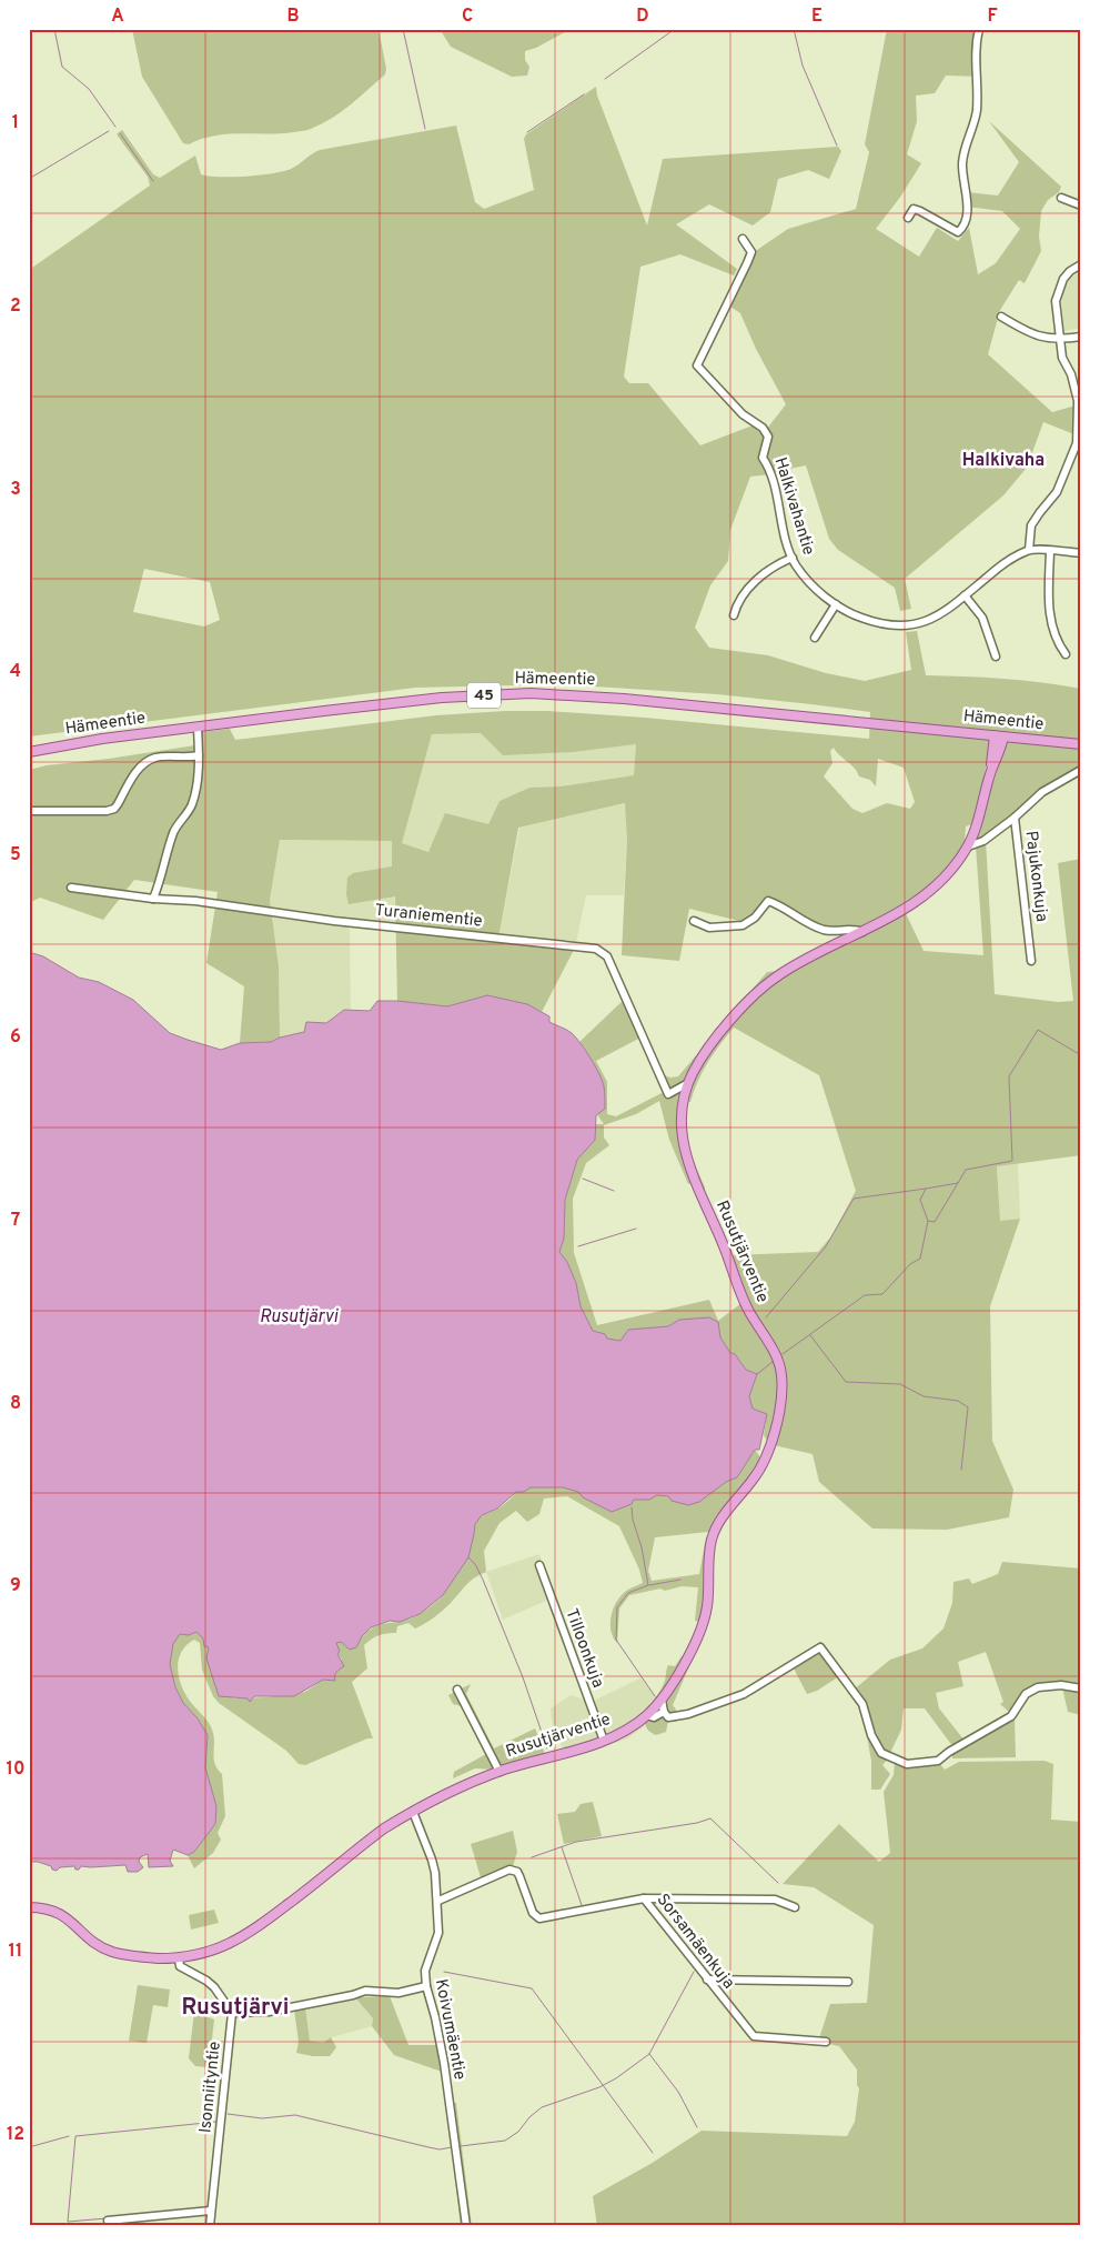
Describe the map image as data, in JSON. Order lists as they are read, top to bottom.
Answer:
{
  "streets": {
    "main road": ["Hämeentie", "45", "Rusutjärventie"],
    "street": [
      "Halkivahantie",
      "Pajukonkuja",
      "Turaniementie",
      "Tilloonkuja",
      "Sorsamäenkuja",
      "Koivumäentie",
      "Isonniityntie"
    ]
  },
  "crossings": [
    ["Hämeentie", "Rusutjärventie"],
    ["Pajukonkuja", "Rusutjärventie"],
    ["Turaniementie", "Rusutjärventie"],
    ["Rusutjärventie", "Tilloonkuja"],
    ["Rusutjärventie", "Koivumäentie"],
    ["Sorsamäenkuja", "Koivumäentie"]
  ],
  "districts": ["Halkivaha", "Rusutjärvi"],
  "water": ["Rusutjärvi"],
  "grid": {
    "columns": [
      "A",
      "B",
      "C",
      "D",
      "E",
      "F"
    ],
    "rows": [
      "1",
      "2",
      "3",
      "4",
      "5",
      "6",
      "7",
      "8",
      "9",
      "10",
      "11",
      "12"
    ]
  }
}
